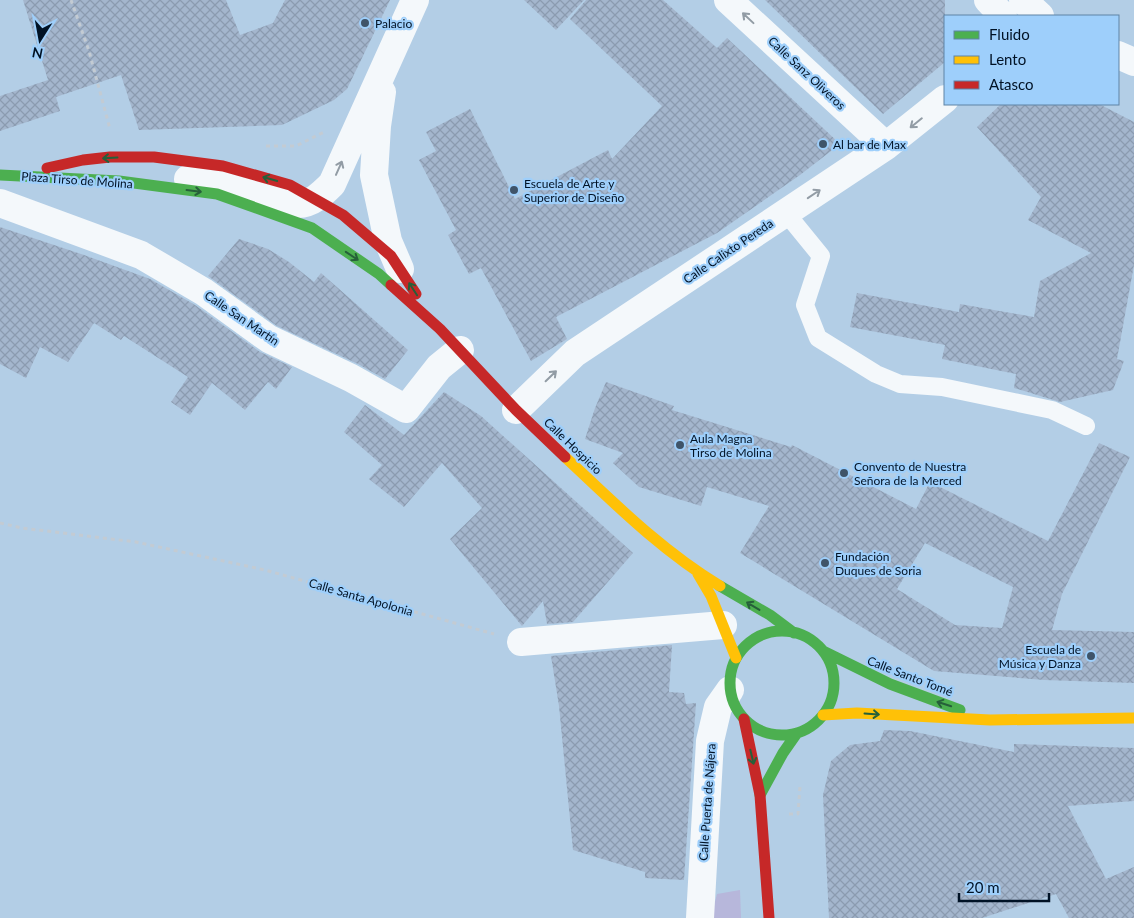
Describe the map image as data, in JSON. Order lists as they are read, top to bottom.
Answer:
{
  "streets": {
    "main road": ["Plaza Tirso de Molina", "Calle Hospicio", "Calle Santo Tomé"],
    "street": [
      "Calle Sanz Oliveros",
      "Calle Calixto Pereda",
      "Calle San Martín",
      "Calle Puerta de Nájera"
    ],
    "path": ["Calle Santa Apolonia"]
  },
  "crossings": [
    ["Calle Sanz Oliveros", "Calle Calixto Pereda"],
    ["Plaza Tirso de Molina", "Calle Hospicio"],
    ["Calle Calixto Pereda", "Calle Hospicio"],
    ["Calle San Martín", "Calle Hospicio"],
    ["Calle Hospicio", "Calle Santo Tomé"],
    ["Calle Hospicio", "Calle Puerta de Nájera"],
    ["Calle Santo Tomé", "Calle Puerta de Nájera"]
  ],
  "one_way": ["Calle Sanz Oliveros"],
  "places": [
    "Palacio",
    "Al bar de Max",
    "Escuela de Arte y Superior de Diseño",
    "Aula Magna Tirso de Molina",
    "Convento de Nuestra Señora de la Merced",
    "Fundación Duques de Soria",
    "Escuela de Música y Danza"
  ],
  "legend": ["Fluido", "Lento", "Atasco"],
  "scale_bar": "20 m",
  "north": "bottom"
}
